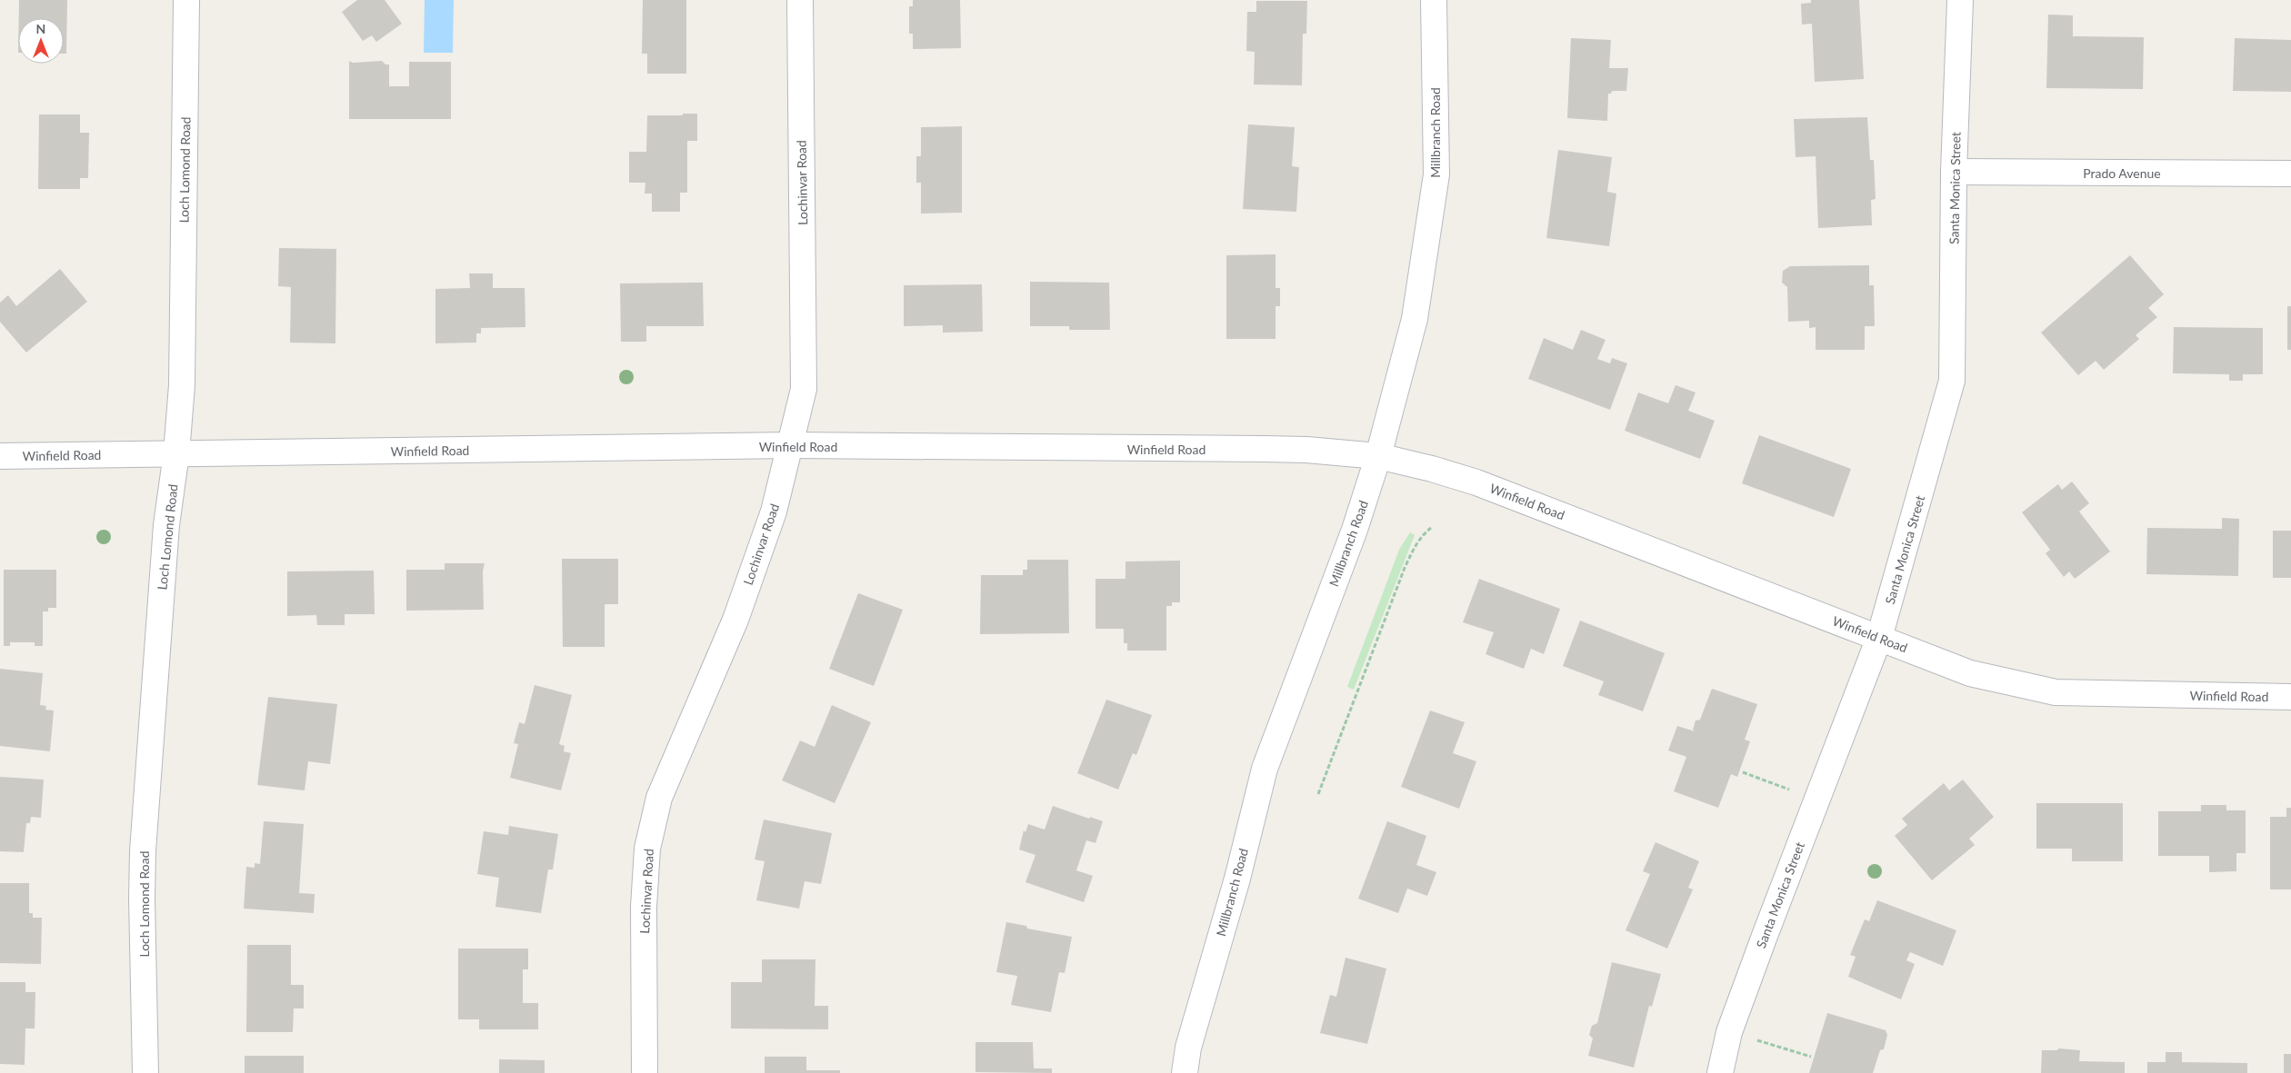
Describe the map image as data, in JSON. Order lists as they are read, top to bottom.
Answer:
{
  "streets": {
    "street": [
      "Millbranch Road",
      "Loch Lomond Road",
      "Prado Avenue",
      "Lochinvar Road",
      "Santa Monica Street",
      "Winfield Road"
    ]
  },
  "crossings": [
    ["Millbranch Road", "Winfield Road"],
    ["Loch Lomond Road", "Winfield Road"],
    ["Prado Avenue", "Santa Monica Street"],
    ["Lochinvar Road", "Winfield Road"],
    ["Santa Monica Street", "Winfield Road"]
  ],
  "north": "top"
}
